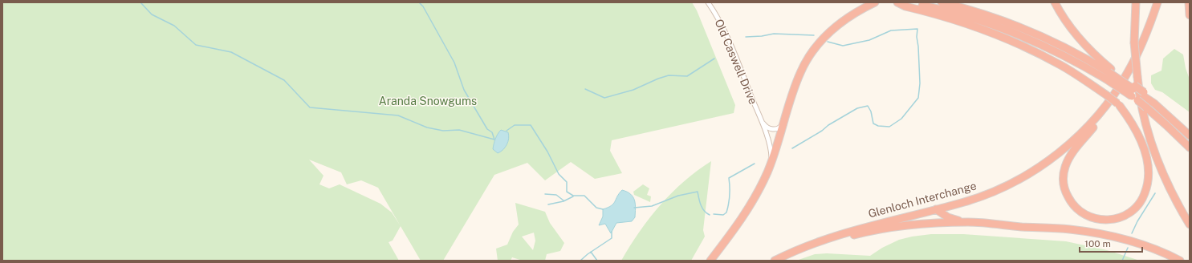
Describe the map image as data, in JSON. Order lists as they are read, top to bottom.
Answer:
{
  "streets": {
    "highway": ["Glenloch Interchange"],
    "street": ["Old Caswell Drive"]
  },
  "parks": ["Aranda Snowgums"],
  "scale_bar": "100 m"
}
